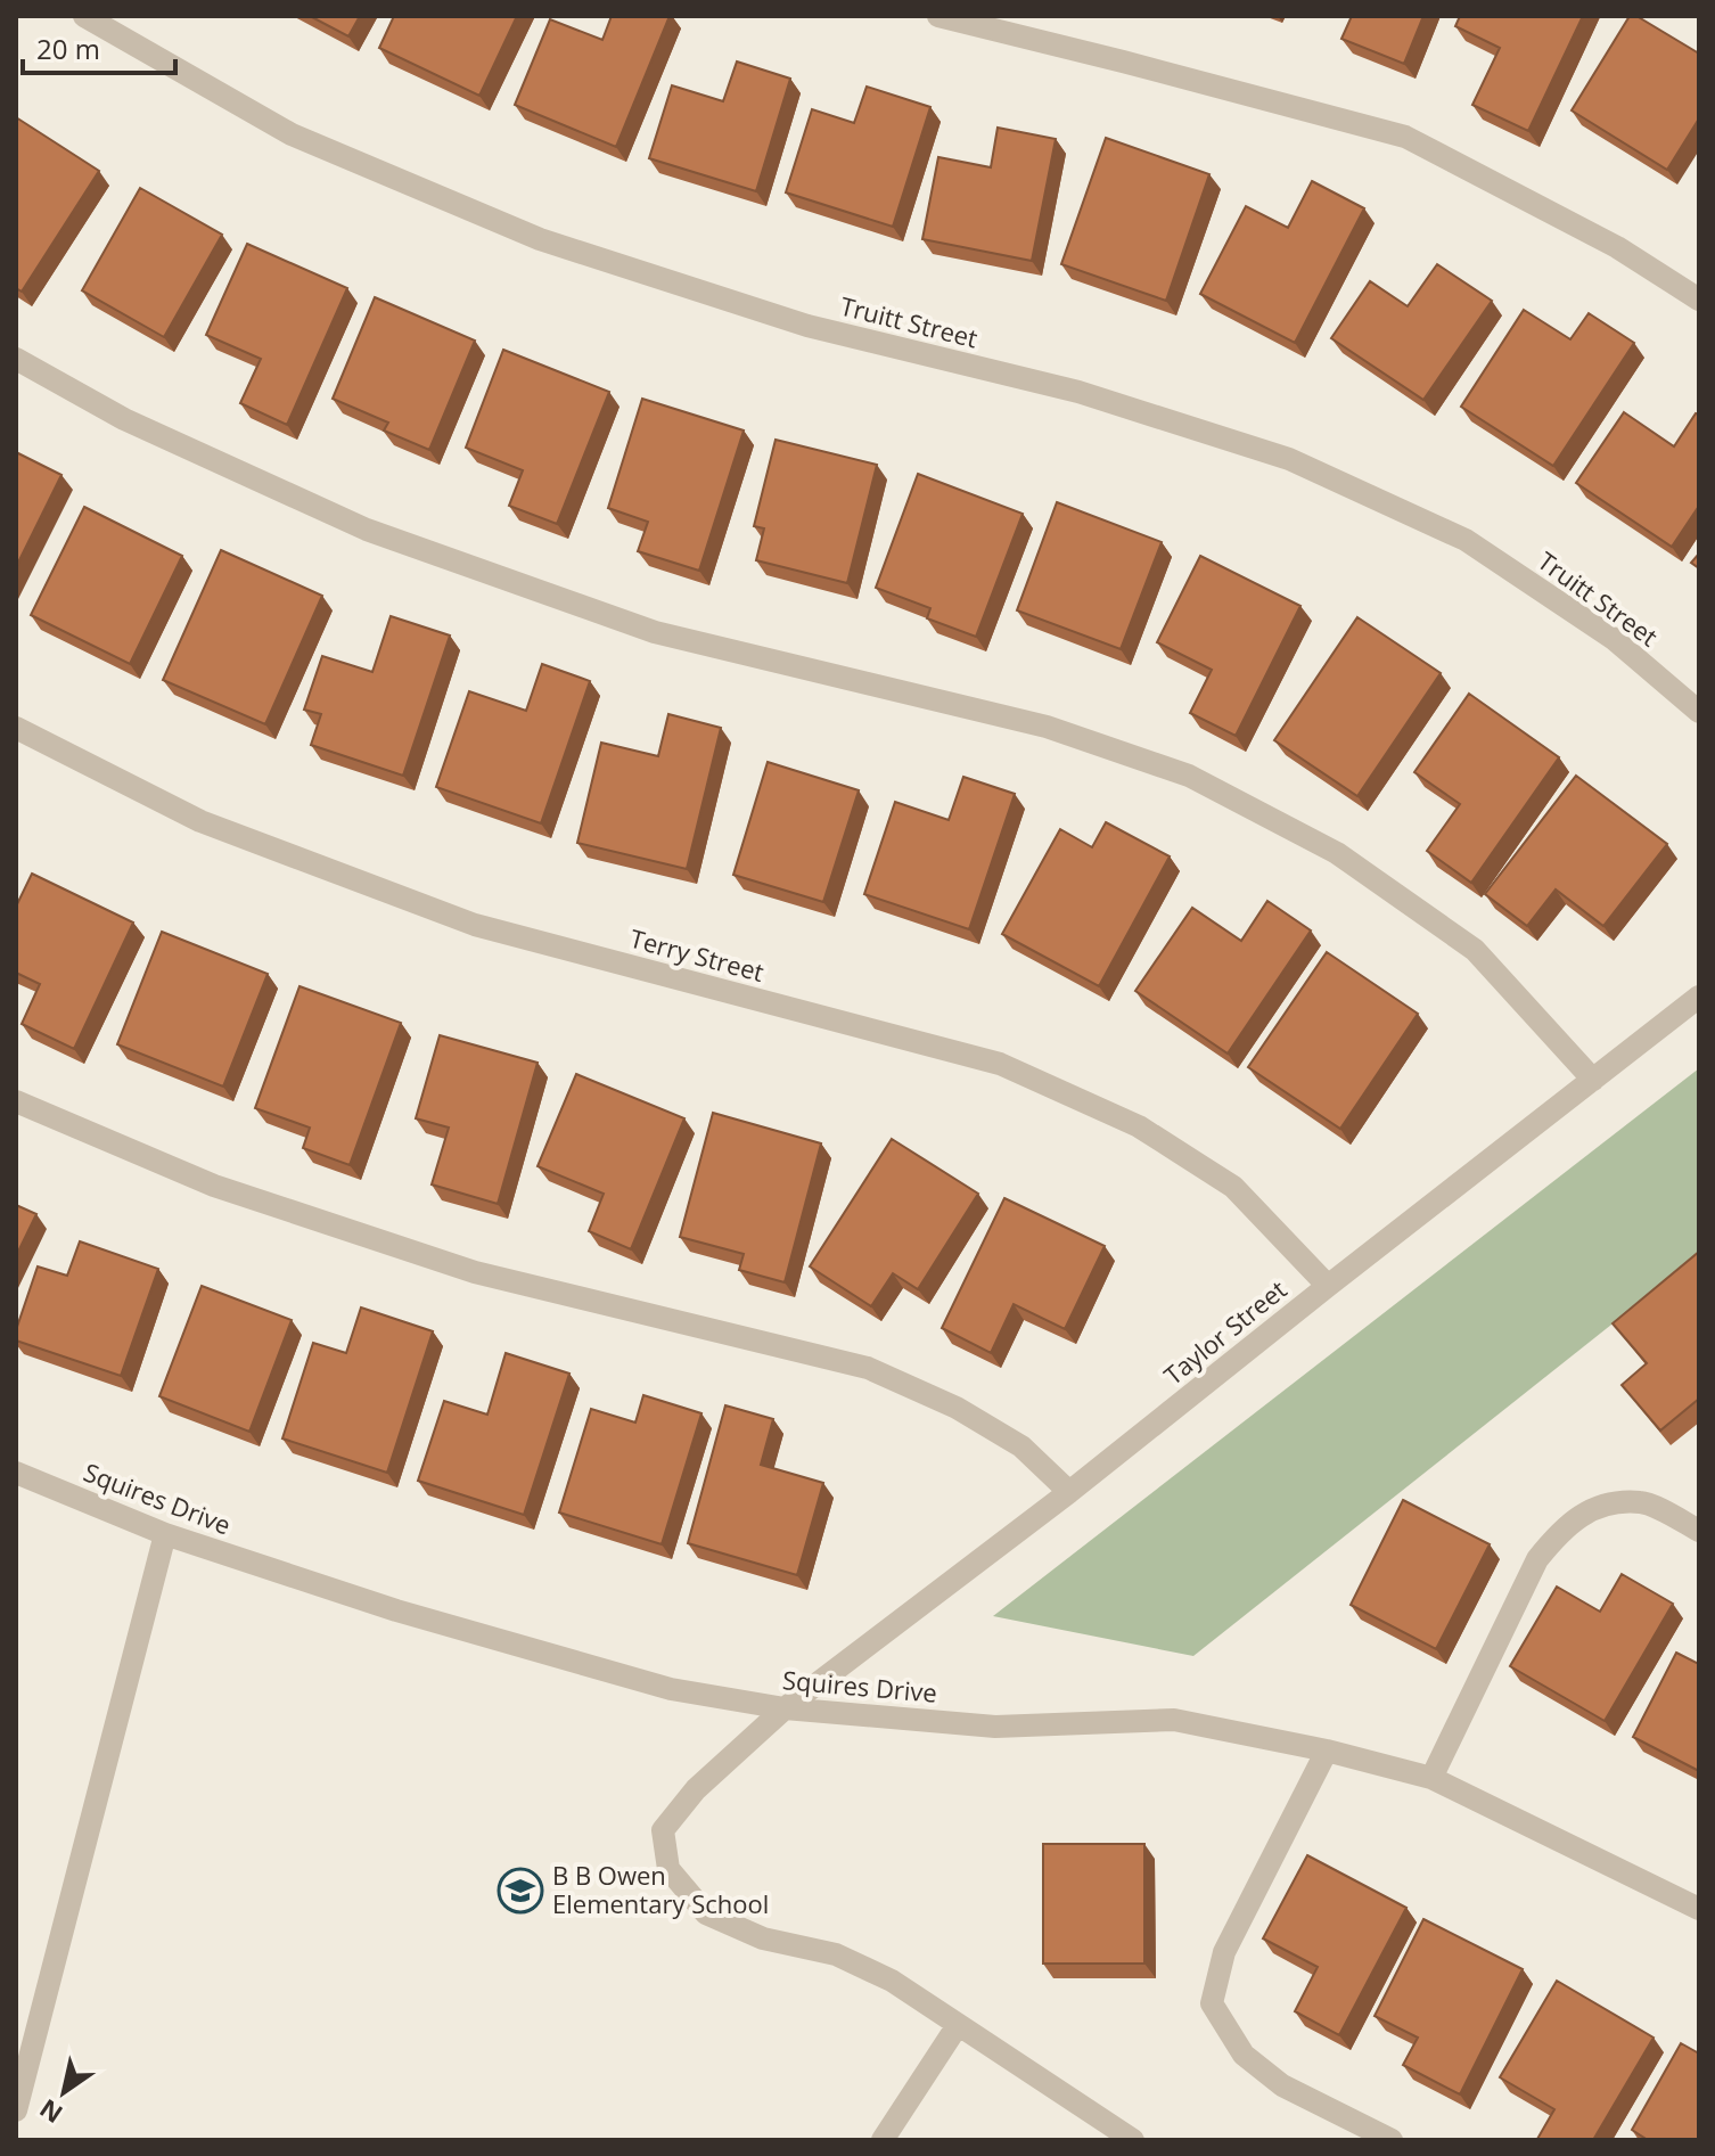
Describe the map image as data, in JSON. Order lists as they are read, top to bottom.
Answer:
{
  "streets": {
    "street": [
      "Truitt Street",
      "Terry Street",
      "Taylor Street",
      "Squires Drive"
    ]
  },
  "crossings": [
    ["Terry Street", "Taylor Street"],
    ["Taylor Street", "Squires Drive"]
  ],
  "places": {
    "school or university": ["B B Owen Elementary School"]
  },
  "scale_bar": "20 m",
  "north": "bottom left"
}
